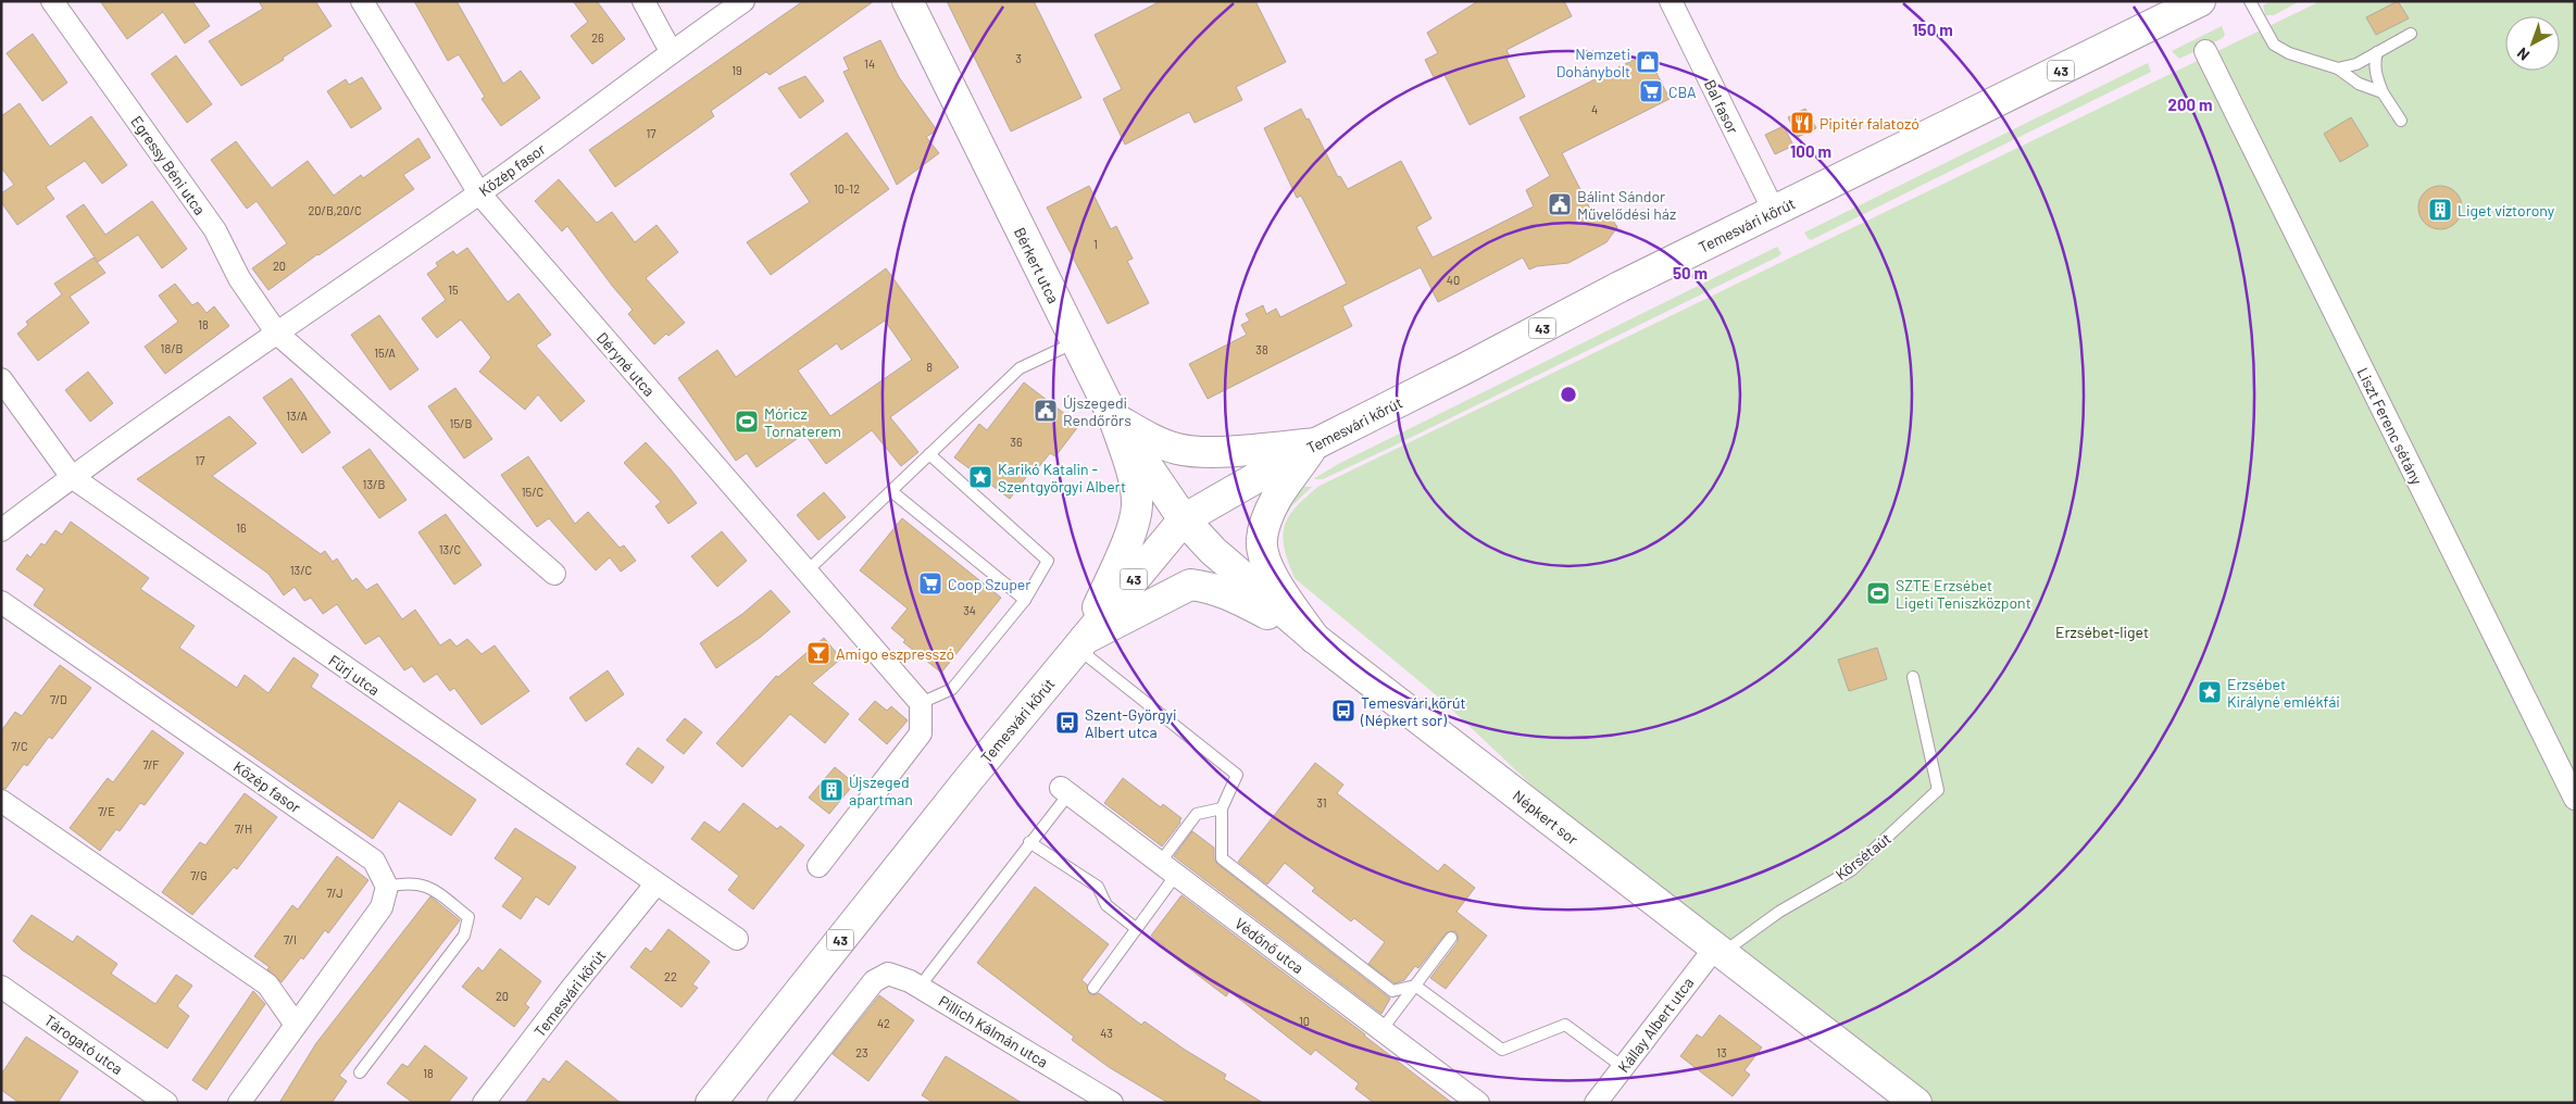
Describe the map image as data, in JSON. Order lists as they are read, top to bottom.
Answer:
{
  "streets": {
    "main road": [
      "43",
      "Temesvári körút",
      "Bérkert utca",
      "Népkert sor"
    ],
    "street": [
      "Bal fasor",
      "Egressy Béni utca",
      "Közép fasor",
      "Déryné utca",
      "Liszt Ferenc sétány",
      "Fürj utca",
      "Védőnő utca",
      "Kállay Albert utca",
      "Pillich Kálmán utca",
      "Tárogató utca"
    ],
    "lane": ["Körsétaút"]
  },
  "crossings": [
    ["Bal fasor", "Temesvári körút"],
    ["Egressy Béni utca", "Közép fasor"],
    ["Közép fasor", "Déryné utca"],
    ["Közép fasor", "Fürj utca"],
    ["Temesvári körút", "Bérkert utca"],
    ["Temesvári körút", "Fürj utca"],
    ["Temesvári körút", "Népkert sor"],
    ["Bérkert utca", "Népkert sor"],
    ["Népkert sor", "Körsétaút"],
    ["Népkert sor", "Kállay Albert utca"],
    ["Körsétaút", "Kállay Albert utca"]
  ],
  "parks": ["Erzsébet-liget"],
  "places": {
    "shop": ["Nemzeti Dohánybolt"],
    "supermarket": ["CBA", "Coop Szuper"],
    "restaurant": ["Pipitér falatozó"],
    "public building": ["Bálint Sándor Művelődési ház", "Újszegedi Rendőrörs"],
    "building": ["Liget víztorony", "Újszeged apartman"],
    "sports": ["Móricz Tornaterem", "SZTE Erzsébet Ligeti Teniszközpont"],
    "place": ["Karikó Katalin - Szentgyörgyi Albert", "Erzsébet Királyné emlékfái"],
    "bar": ["Amigo eszpresszó"],
    "bus stop": ["Temesvári körút (Népkert sor)", "Szent-Györgyi Albert utca"]
  },
  "house_numbers": [
    "26",
    "3",
    "14",
    "19",
    "4",
    "17",
    "10-12",
    "20/B,20/C",
    "1",
    "20",
    "40",
    "15",
    "18",
    "18/B",
    "38",
    "15/A",
    "8",
    "13/A",
    "15/B",
    "36",
    "17",
    "13/B",
    "15/C",
    "16",
    "13/C",
    "13/C",
    "34",
    "7/D",
    "7/C",
    "7/F",
    "31",
    "7/E",
    "7/H",
    "7/G",
    "7/J",
    "7/I",
    "22",
    "20",
    "10",
    "42",
    "43",
    "23",
    "13",
    "18"
  ],
  "north": "bottom left",
  "rings": [
    "150 m",
    "200 m",
    "100 m",
    "50 m"
  ]
}
